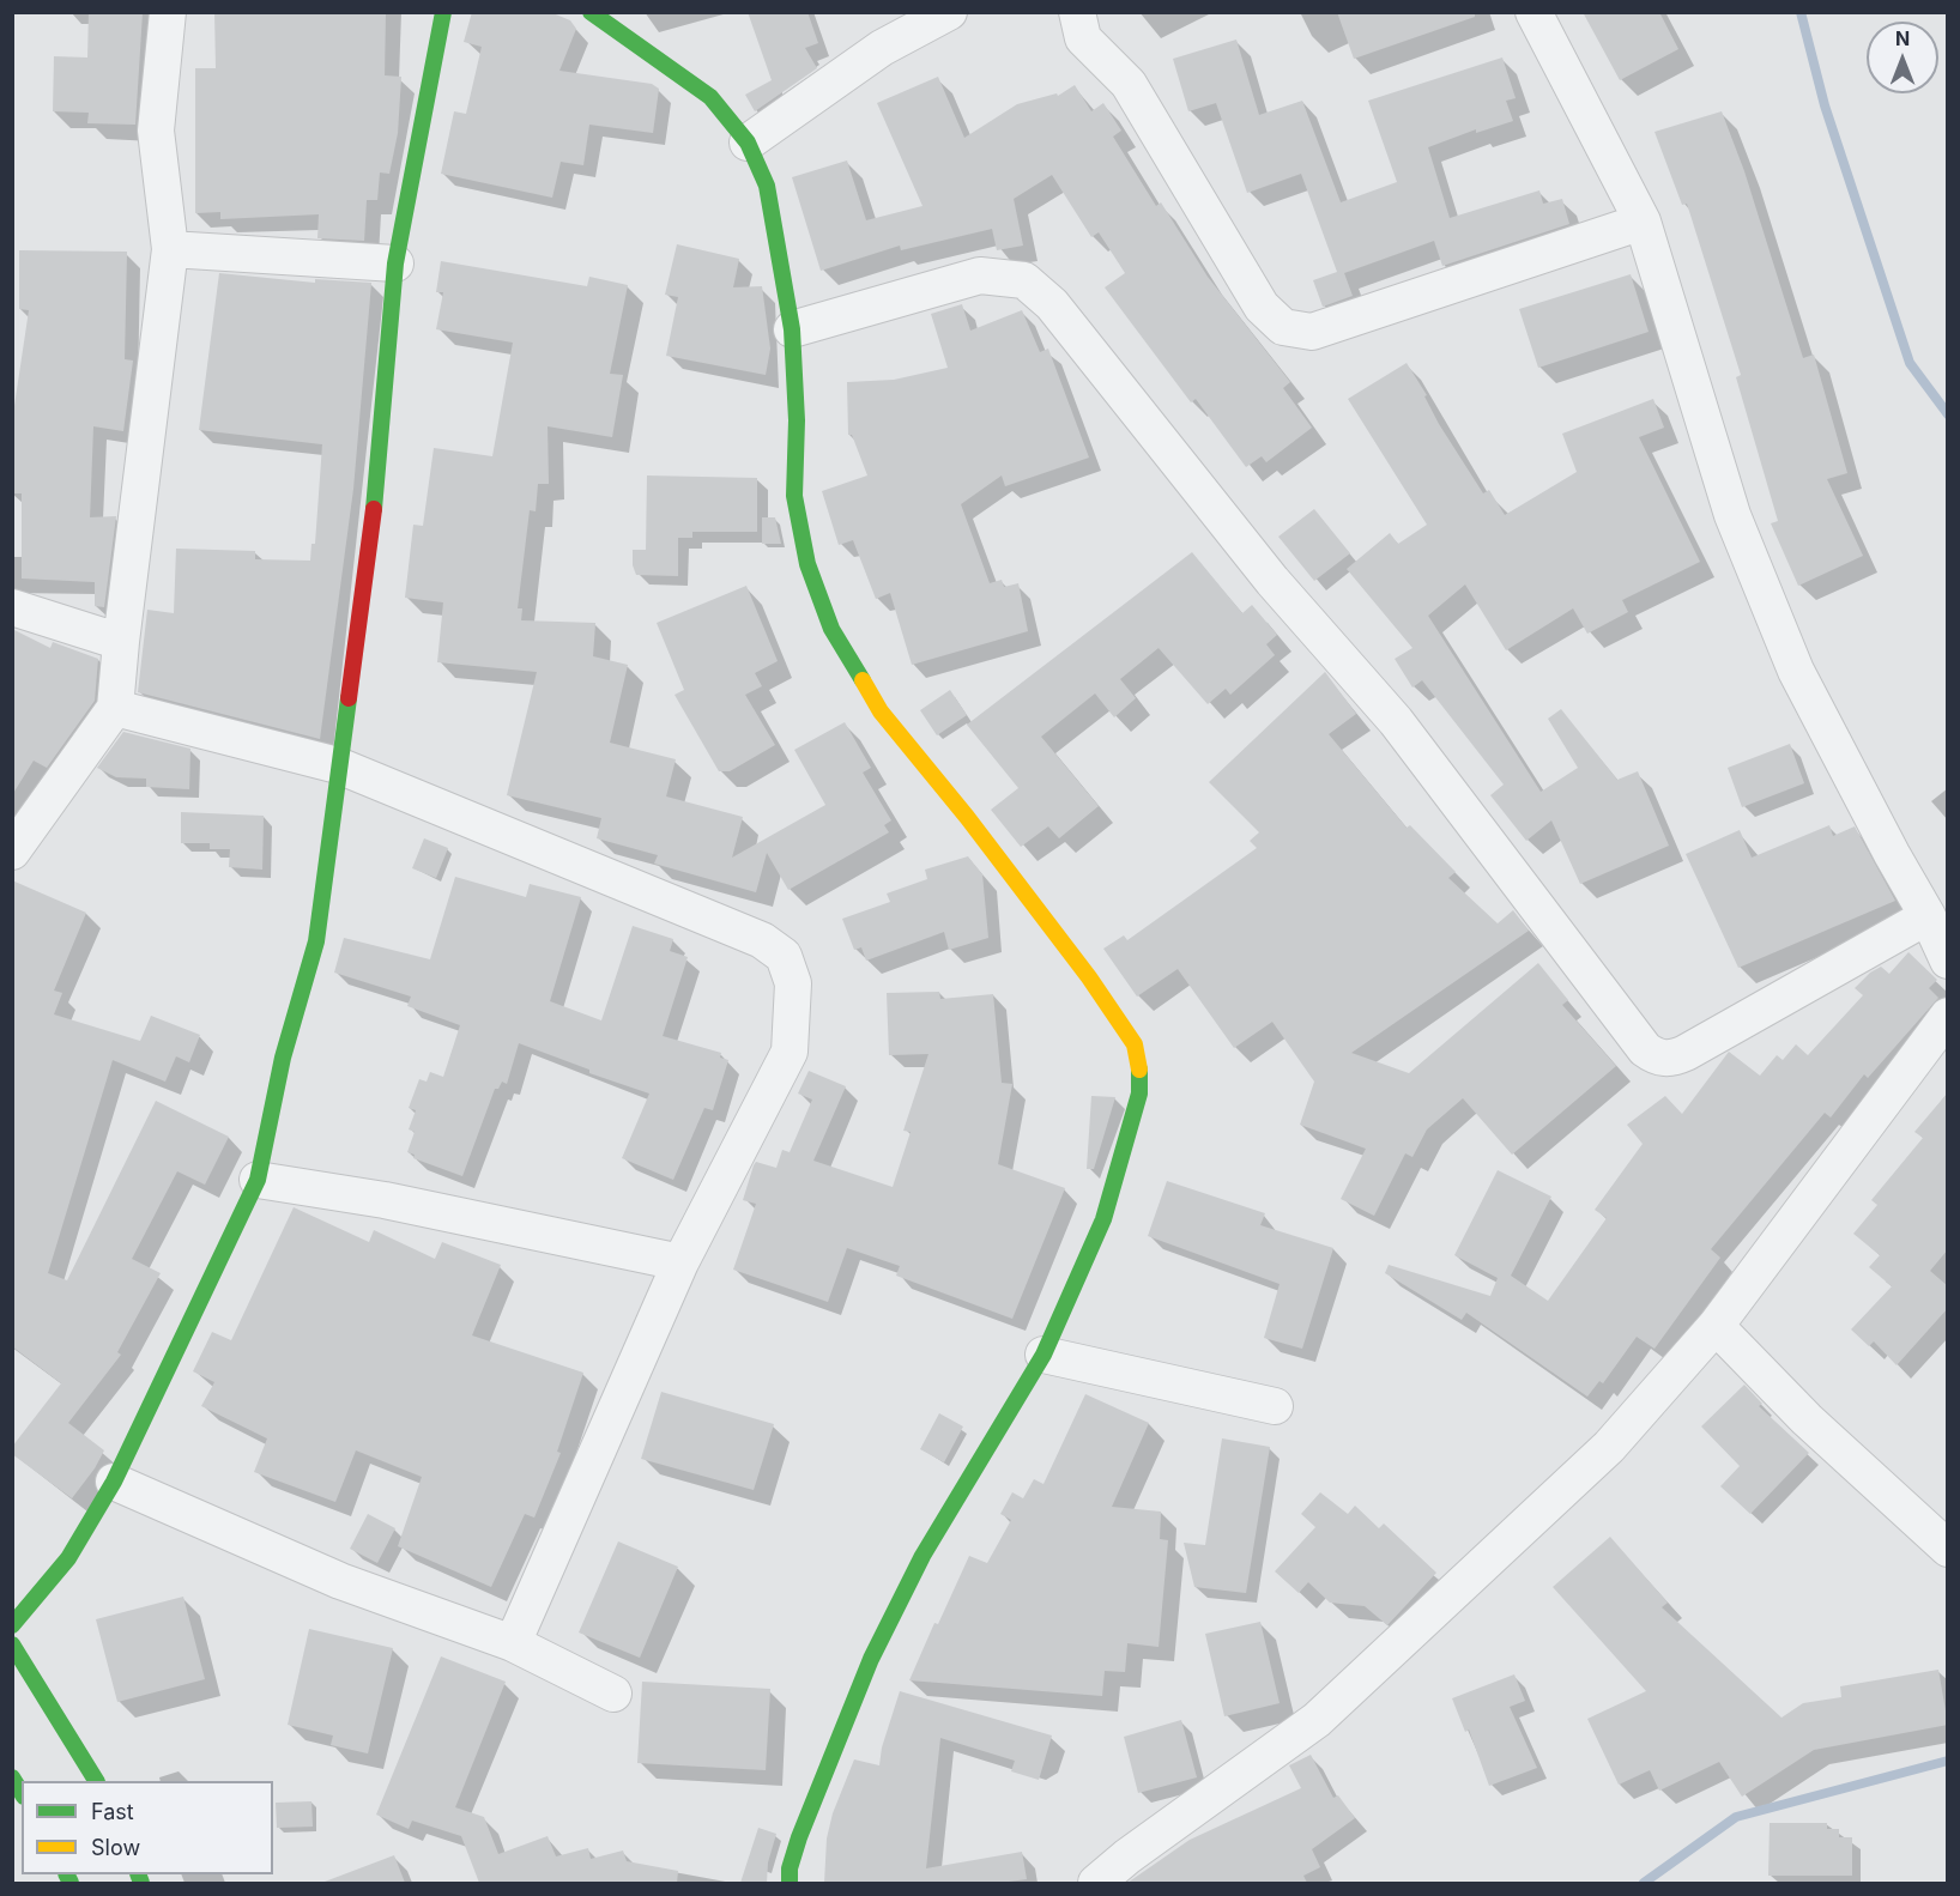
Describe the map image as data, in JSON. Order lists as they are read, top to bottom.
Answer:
{
  "legend": ["Fast", "Slow"],
  "north": "top"
}
